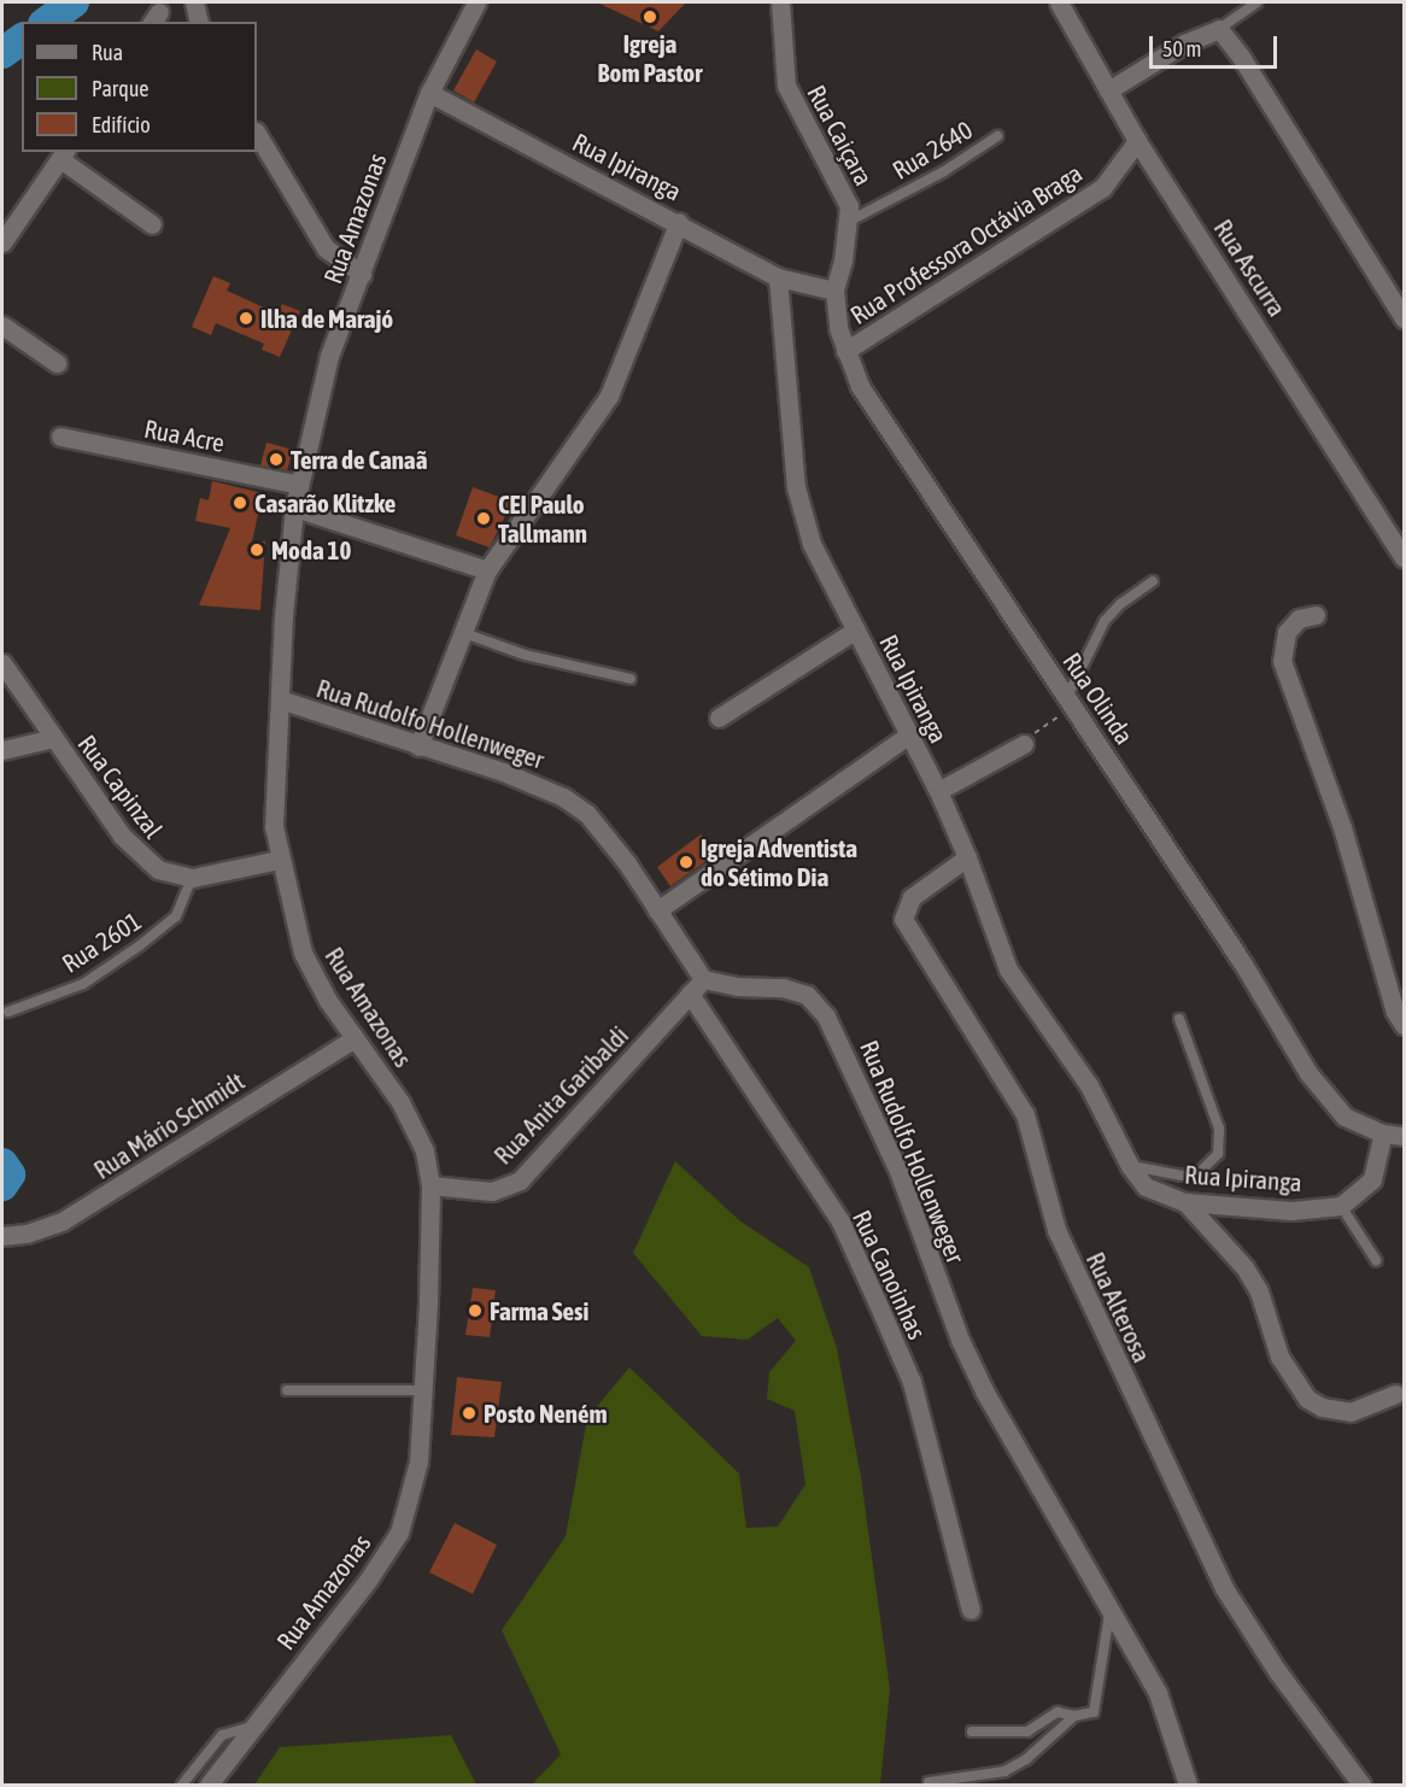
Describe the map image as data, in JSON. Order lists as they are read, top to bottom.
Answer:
{
  "streets": {
    "street": [
      "Rua Caiçara",
      "Rua Ipiranga",
      "Rua Amazonas",
      "Rua Professora Octávia Braga",
      "Rua Ascurra",
      "Rua Acre",
      "Rua Olinda",
      "Rua Rudolfo Hollenweger",
      "Rua Capinzal",
      "Rua Anita Garibaldi",
      "Rua Mário Schmidt",
      "Rua Canoinhas",
      "Rua Alterosa"
    ],
    "lane": ["Rua 2640", "Rua 2601"]
  },
  "crossings": [
    ["Rua Caiçara", "Rua 2640"],
    ["Rua Caiçara", "Rua Olinda"],
    ["Rua Ipiranga", "Rua Amazonas"],
    ["Rua Ipiranga", "Rua Alterosa"],
    ["Rua Amazonas", "Rua Acre"],
    ["Rua Amazonas", "Rua Rudolfo Hollenweger"],
    ["Rua Amazonas", "Rua Capinzal"],
    ["Rua Amazonas", "Rua Anita Garibaldi"],
    ["Rua Amazonas", "Rua Mário Schmidt"],
    ["Rua Professora Octávia Braga", "Rua Ascurra"],
    ["Rua Professora Octávia Braga", "Rua Olinda"],
    ["Rua Rudolfo Hollenweger", "Rua Anita Garibaldi"],
    ["Rua Rudolfo Hollenweger", "Rua Canoinhas"],
    ["Rua Capinzal", "Rua 2601"],
    ["Rua Anita Garibaldi", "Rua Canoinhas"]
  ],
  "places": [
    "Igreja Bom Pastor",
    "Ilha de Marajó",
    "Terra de Canaã",
    "Casarão Klitzke",
    "CEI Paulo Tallmann",
    "Moda 10",
    "Igreja Adventista do Sétimo Dia",
    "Farma Sesi",
    "Posto Neném"
  ],
  "legend": ["Rua", "Parque", "Edifício"],
  "scale_bar": "50 m"
}
